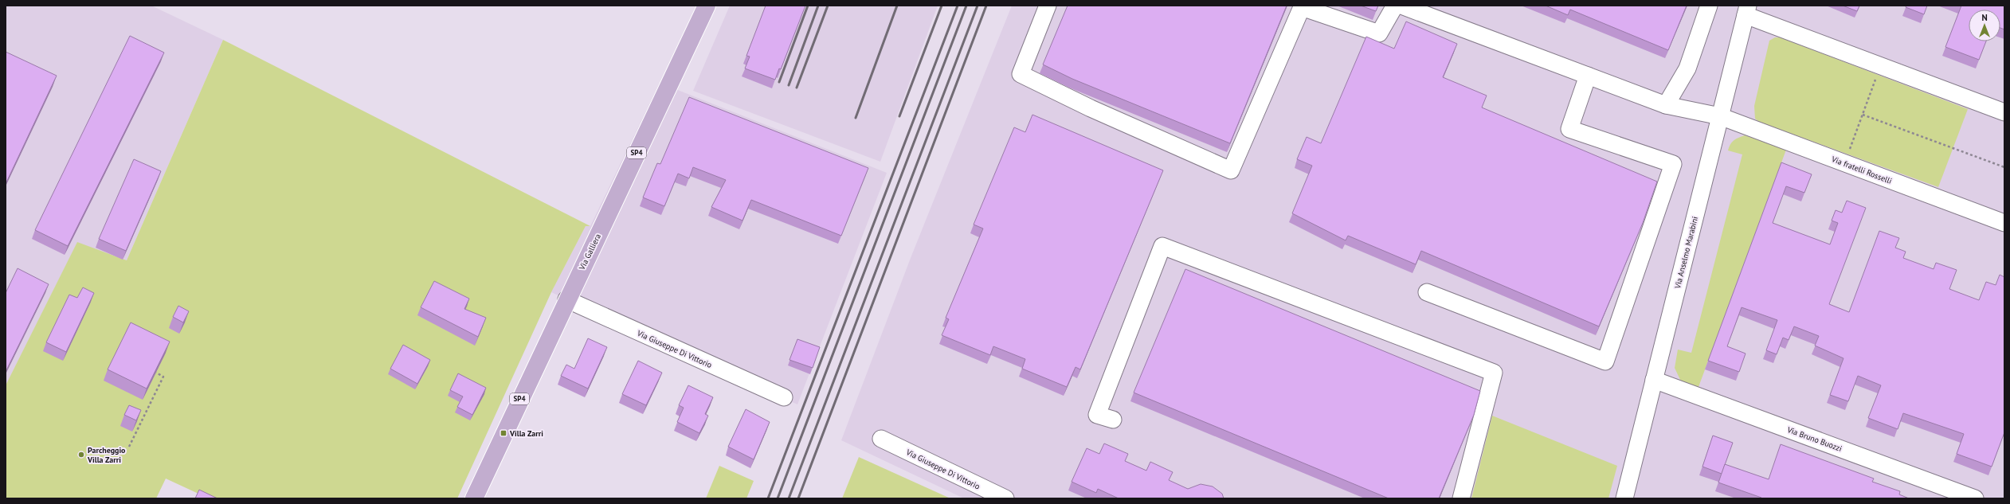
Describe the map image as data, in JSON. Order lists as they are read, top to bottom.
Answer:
{
  "streets": {
    "main road": ["SP4", "Via Galliera"],
    "street": [
      "Via fratelli Rosselli",
      "Via Anselmo Marabini",
      "Via Giuseppe Di Vittorio",
      "Via Bruno Buozzi"
    ]
  },
  "crossings": [
    ["Via fratelli Rosselli", "Via Anselmo Marabini"],
    ["Via Galliera", "Via Giuseppe Di Vittorio"],
    ["Via Anselmo Marabini", "Via Bruno Buozzi"]
  ],
  "places": {
    "transit": ["Villa Zarri"],
    "other": ["Parcheggio Villa Zarri"]
  },
  "north": "top"
}
